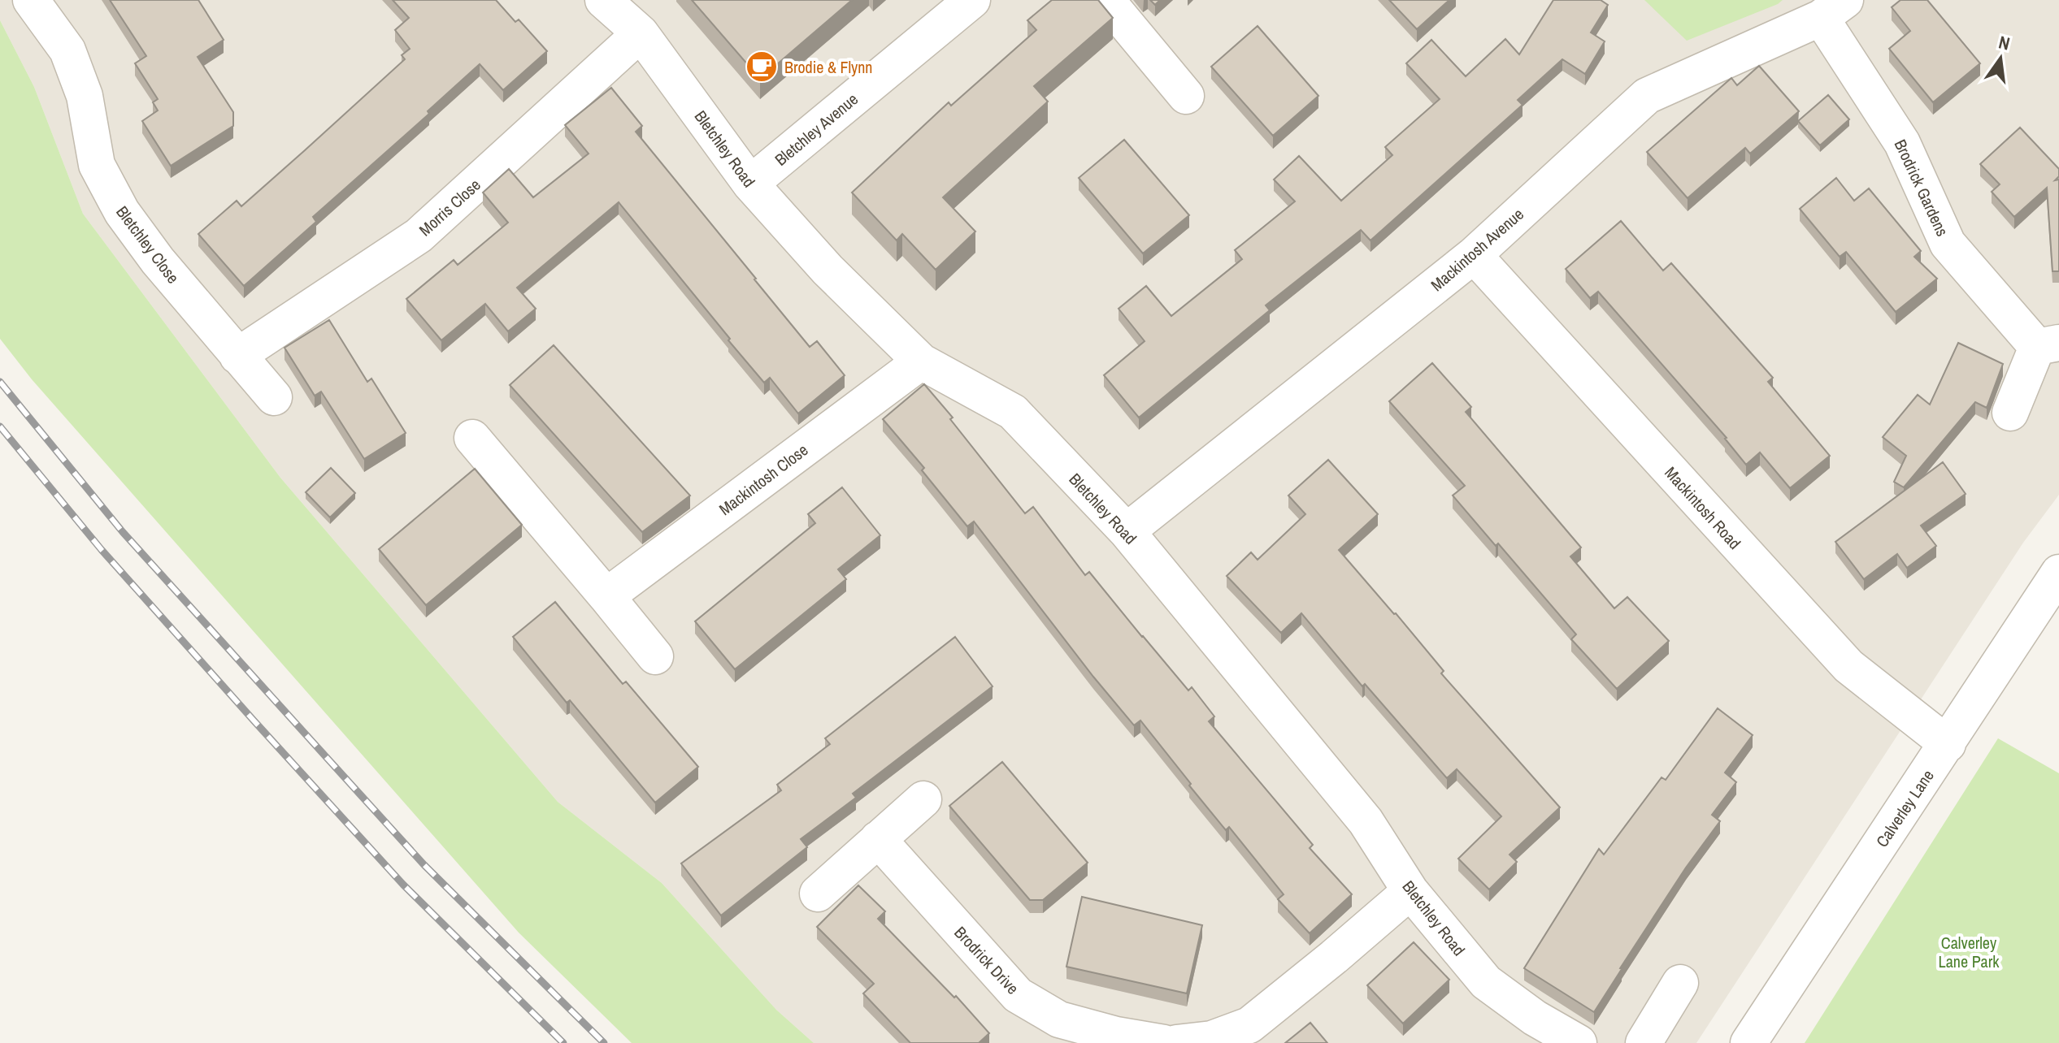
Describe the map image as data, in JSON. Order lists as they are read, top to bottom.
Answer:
{
  "streets": {
    "street": [
      "Bletchley Avenue",
      "Bletchley Road",
      "Brodrick Gardens",
      "Morris Close",
      "Bletchley Close",
      "Mackintosh Avenue",
      "Mackintosh Close",
      "Mackintosh Road",
      "Calverley Lane",
      "Brodrick Drive"
    ]
  },
  "crossings": [
    ["Bletchley Avenue", "Bletchley Road"],
    ["Bletchley Road", "Morris Close"],
    ["Bletchley Road", "Mackintosh Avenue"],
    ["Bletchley Road", "Mackintosh Close"],
    ["Brodrick Gardens", "Mackintosh Avenue"],
    ["Morris Close", "Bletchley Close"],
    ["Mackintosh Avenue", "Mackintosh Road"],
    ["Mackintosh Road", "Calverley Lane"]
  ],
  "parks": ["Calverley Lane Park"],
  "places": {
    "cafe": ["Brodie & Flynn"]
  },
  "north": "top"
}
